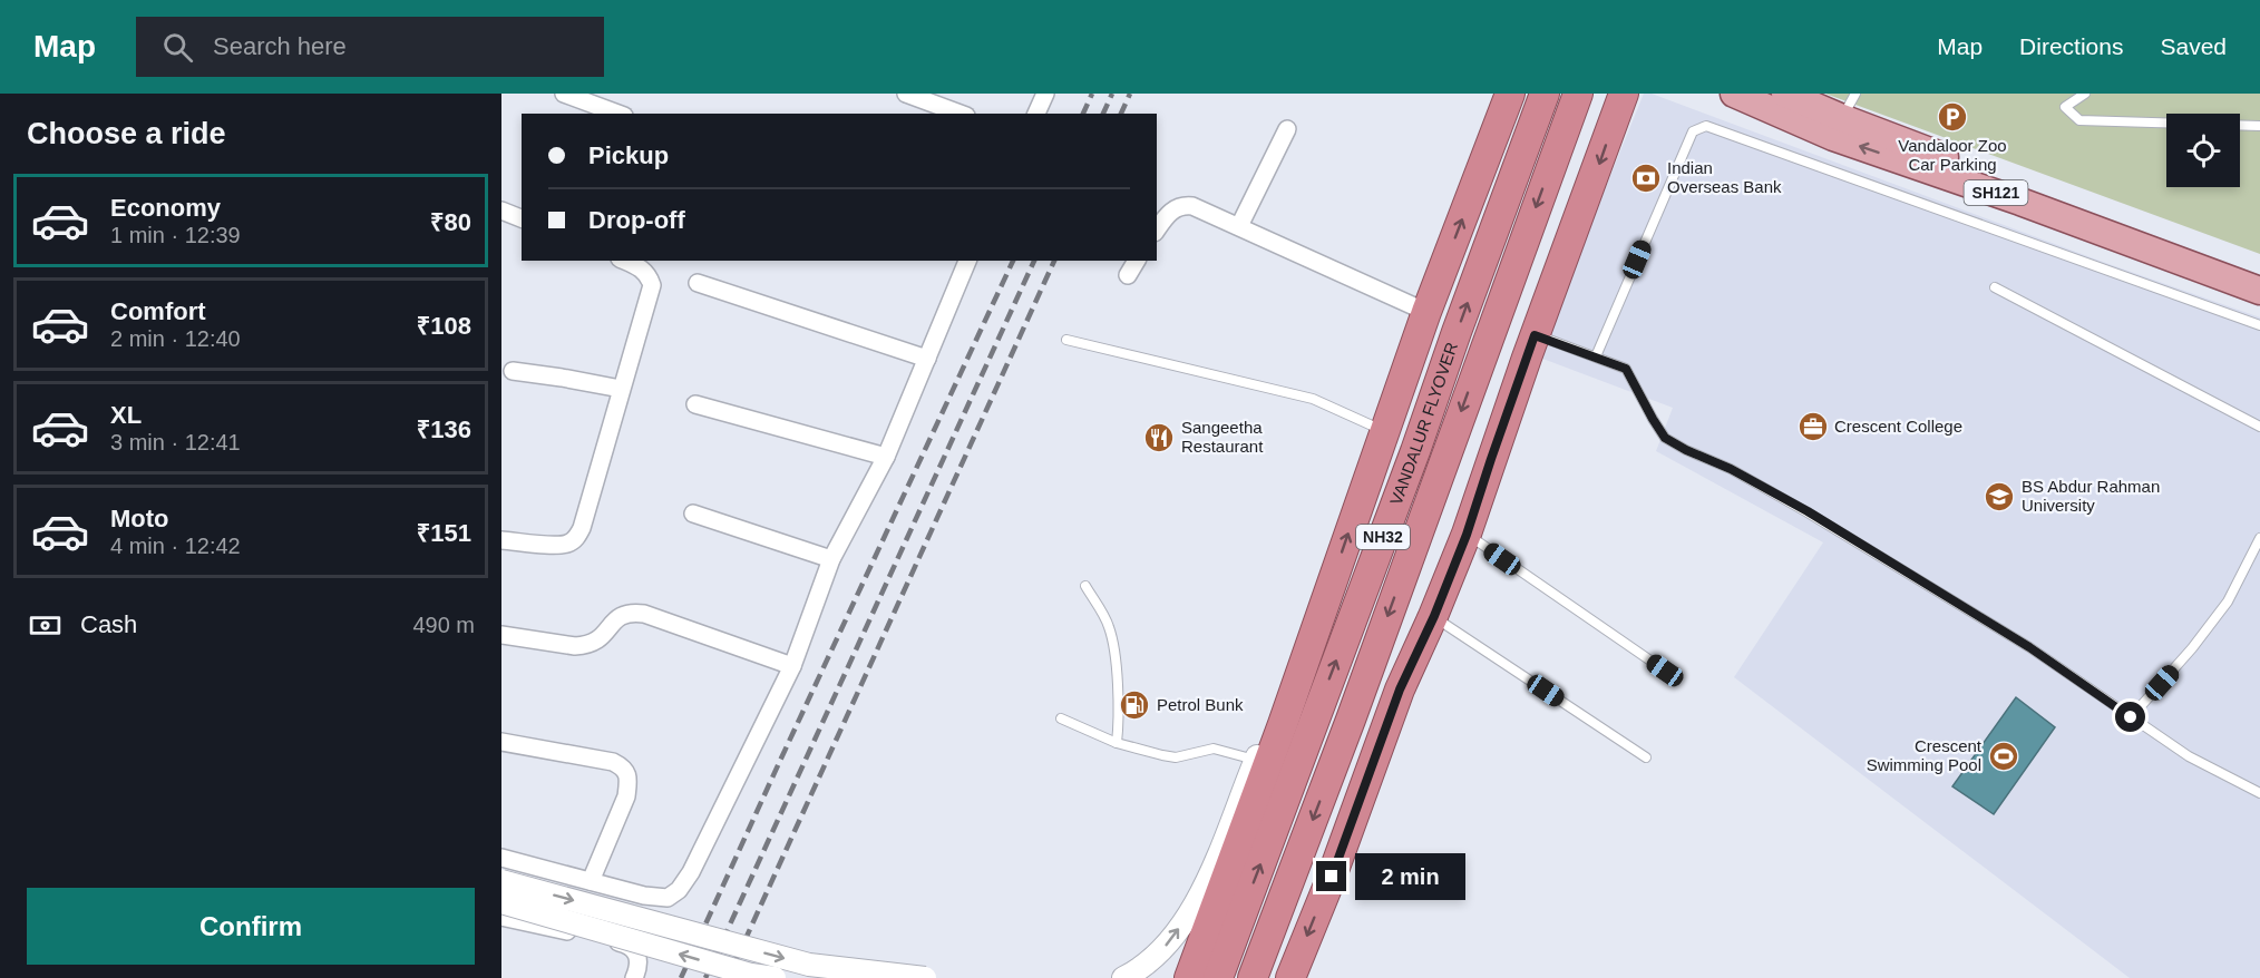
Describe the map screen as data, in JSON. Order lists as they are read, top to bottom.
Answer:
{
  "streets": {
    "highway": ["VANDALUR FLYOVER", "NH32"],
    "main road": ["SH121"]
  },
  "places": {
    "parking": ["Vandaloor Zoo Car Parking"],
    "bank": ["Indian Overseas Bank"],
    "office": ["Crescent College"],
    "restaurant": ["Sangeetha Restaurant"],
    "school or university": ["BS Abdur Rahman University"],
    "fuel station": ["Petrol Bunk"],
    "sports": ["Crescent Swimming Pool"]
  },
  "page": {
    "header": "Map",
    "search": "Search here",
    "nav": ["Map", "Directions", "Saved"],
    "heading": "Choose a ride",
    "banner": ["Pickup", "Drop-off"],
    "list": [
      {
        "name": "Economy",
        "note": "1 min · 12:39",
        "value": "₹80"
      },
      {
        "name": "Comfort",
        "note": "2 min · 12:40",
        "value": "₹108"
      },
      {
        "name": "XL",
        "note": "3 min · 12:41",
        "value": "₹136"
      },
      {
        "name": "Moto",
        "note": "4 min · 12:42",
        "value": "₹151"
      }
    ],
    "pay": ["Cash", "490 m"],
    "bubble": "2 min",
    "buttons": "Confirm"
  }
}
